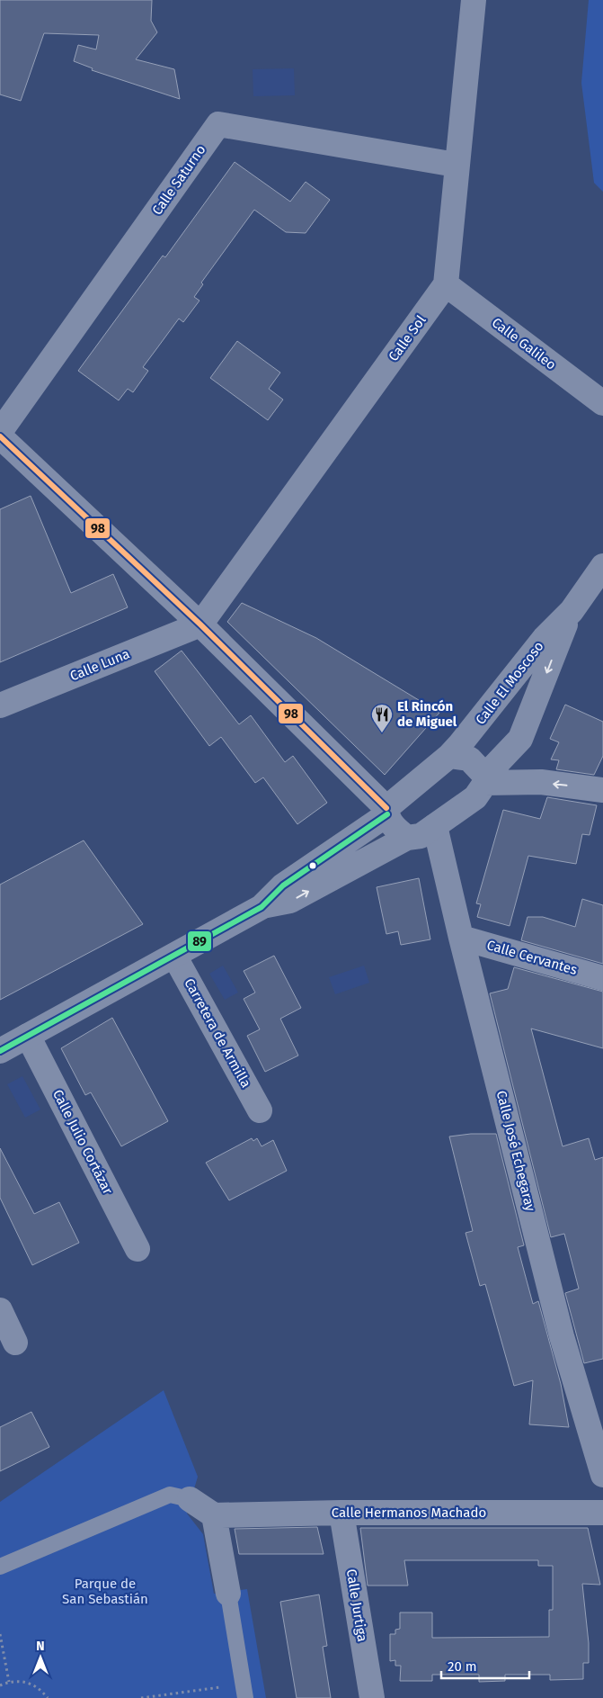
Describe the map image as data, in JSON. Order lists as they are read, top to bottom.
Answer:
{
  "streets": {
    "street": [
      "Calle Saturno",
      "Calle Sol",
      "Calle Galileo",
      "Calle Luna",
      "Calle El Moscoso",
      "Calle Cervantes",
      "Carretera de Armilla",
      "Calle Julio Cortázar",
      "Calle José Echegaray",
      "Calle Hermanos Machado",
      "Calle Jurtiga"
    ]
  },
  "crossings": [
    ["Calle Sol", "Calle Galileo"],
    ["Calle Sol", "Calle Luna"],
    ["Calle El Moscoso", "Calle José Echegaray"],
    ["Calle Cervantes", "Calle José Echegaray"],
    ["Calle Hermanos Machado", "Calle Jurtiga"]
  ],
  "parks": ["Parque de San Sebastián"],
  "places": {
    "restaurant": ["El Rincón de Miguel"]
  },
  "lines": ["transit line 98", "transit line 89"],
  "scale_bar": "20 m",
  "north": "top"
}
